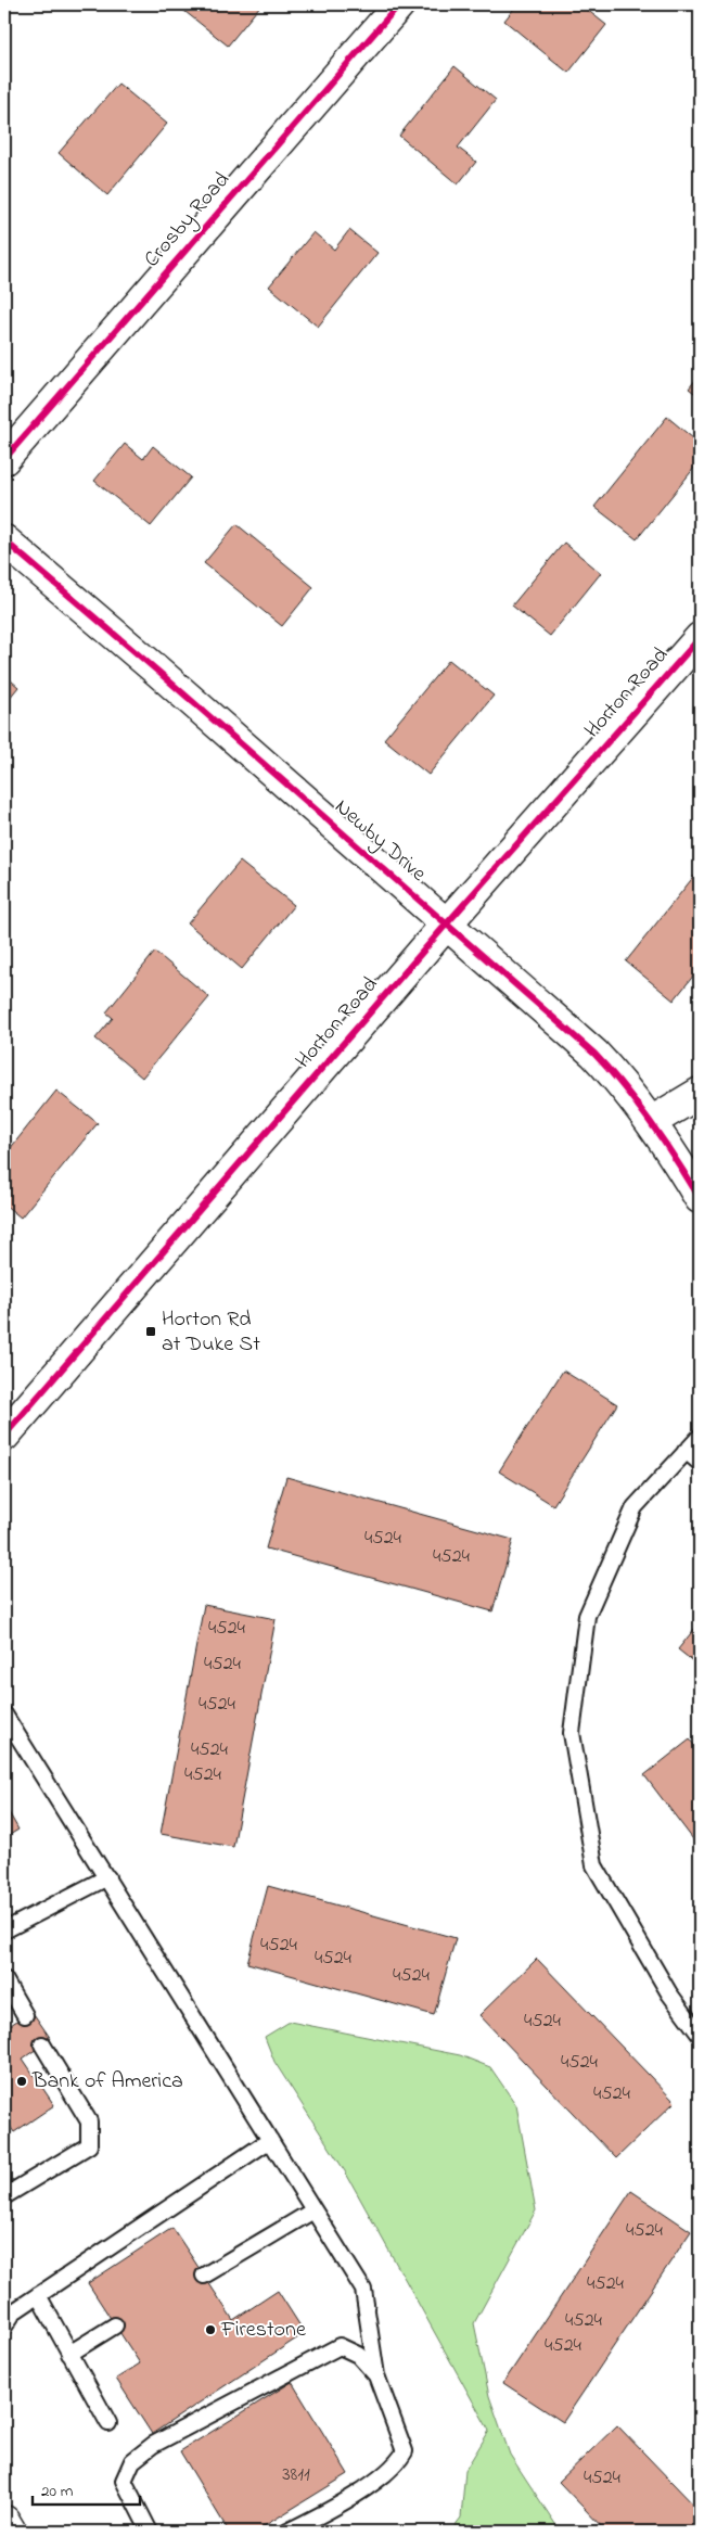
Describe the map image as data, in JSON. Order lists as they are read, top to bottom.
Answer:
{
  "streets": {
    "main road": ["Crosby Road", "Horton Road", "Newby Drive"]
  },
  "crossings": [
    ["Horton Road", "Newby Drive"]
  ],
  "places": {
    "transit": ["Horton Rd at Duke St"],
    "other": ["Bank of America", "Firestone"]
  },
  "house_numbers": [
    "4524",
    "4524",
    "4524",
    "4524",
    "4524",
    "4524",
    "4524",
    "4524",
    "4524",
    "4524",
    "4524",
    "4524",
    "4524",
    "4524",
    "4524",
    "4524",
    "4524",
    "3811",
    "4524"
  ],
  "scale_bar": "20 m"
}
